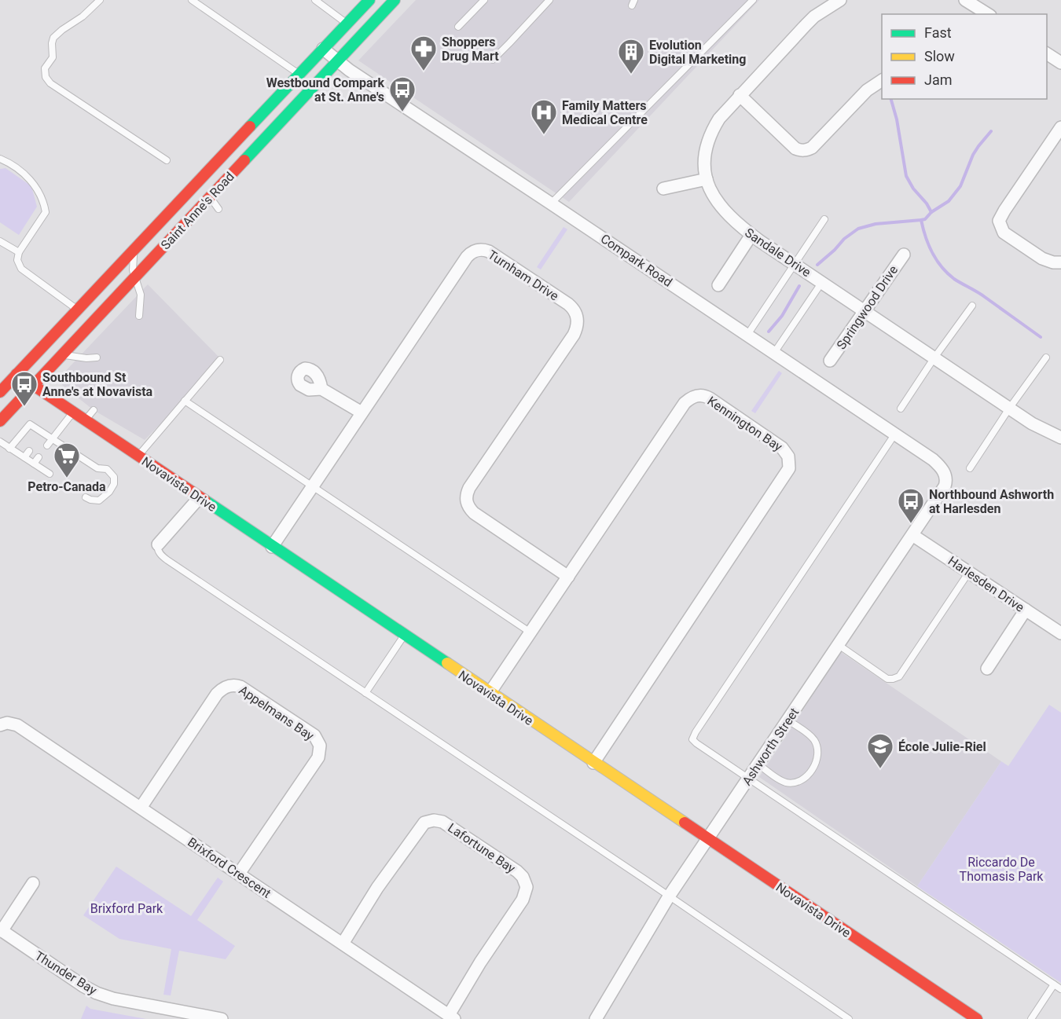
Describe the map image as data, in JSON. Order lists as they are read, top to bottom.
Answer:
{
  "streets": {
    "street": [
      "Saint Anne's Road",
      "Sandale Drive",
      "Compark Road",
      "Turnham Drive",
      "Springwood Drive",
      "Kennington Bay",
      "Novavista Drive",
      "Harlesden Drive",
      "Appelmans Bay",
      "Ashworth Street",
      "Lafortune Bay",
      "Brixford Crescent",
      "Thunder Bay"
    ]
  },
  "crossings": [
    ["Saint Anne's Road", "Compark Road"],
    ["Saint Anne's Road", "Novavista Drive"],
    ["Sandale Drive", "Springwood Drive"],
    ["Compark Road", "Ashworth Street"],
    ["Turnham Drive", "Kennington Bay"],
    ["Turnham Drive", "Novavista Drive"],
    ["Kennington Bay", "Novavista Drive"],
    ["Novavista Drive", "Ashworth Street"],
    ["Harlesden Drive", "Ashworth Street"],
    ["Appelmans Bay", "Brixford Crescent"],
    ["Lafortune Bay", "Brixford Crescent"]
  ],
  "parks": ["Riccardo De Thomasis Park", "Brixford Park"],
  "places": {
    "pharmacy": ["Shoppers Drug Mart"],
    "building": ["Evolution Digital Marketing"],
    "bus stop": ["Westbound Compark at St. Anne's", "Southbound St Anne's at Novavista", "Northbound Ashworth at Harlesden"],
    "hospital": ["Family Matters Medical Centre"],
    "supermarket": ["Petro-Canada"],
    "school or university": ["École Julie-Riel"]
  },
  "legend": ["Fast", "Slow", "Jam"]
}
